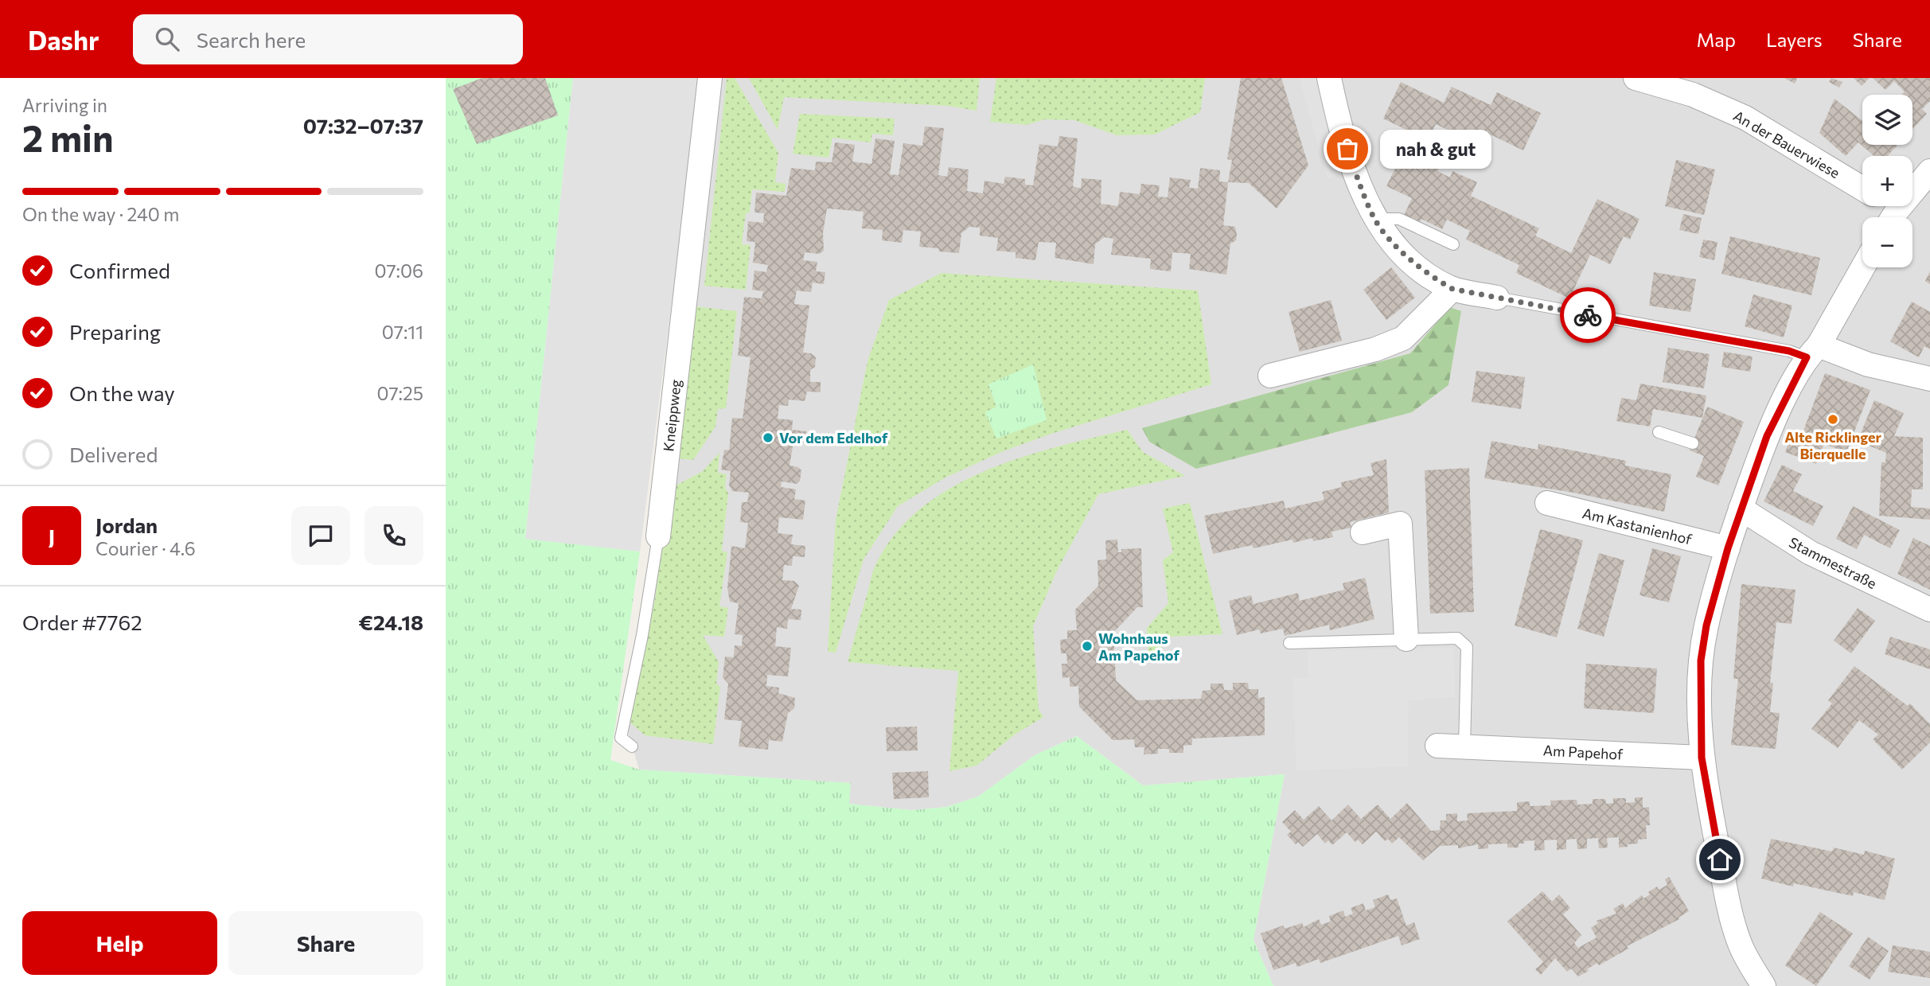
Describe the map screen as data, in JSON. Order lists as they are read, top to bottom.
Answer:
{
  "streets": {
    "street": [
      "An der Bauerwiese",
      "Kneippweg",
      "Am Kastanienhof",
      "Stammestraße",
      "Am Papehof"
    ]
  },
  "places": [
    "nah & gut",
    "Alte Ricklinger Bierquelle",
    "Vor dem Edelhof",
    "Wohnhaus Am Papehof"
  ],
  "page": {
    "header": "Dashr",
    "search": "Search here",
    "nav": ["Map", "Layers", "Share"],
    "heading": ["2 min", "Arriving in", "07:32–07:37"],
    "panel": [
      "Jordan",
      "Courier · 4.6",
      "Order #7762",
      "€24.18"
    ],
    "map_buttons": ["+", "−"],
    "bubble": "nah & gut",
    "bar": "On the way · 240 m",
    "list": [
      ["Confirmed", "07:06"],
      ["Preparing", "07:11"],
      ["On the way", "07:25"],
      "Delivered"
    ],
    "round": "J",
    "buttons": ["Help", "Share"]
  }
}
